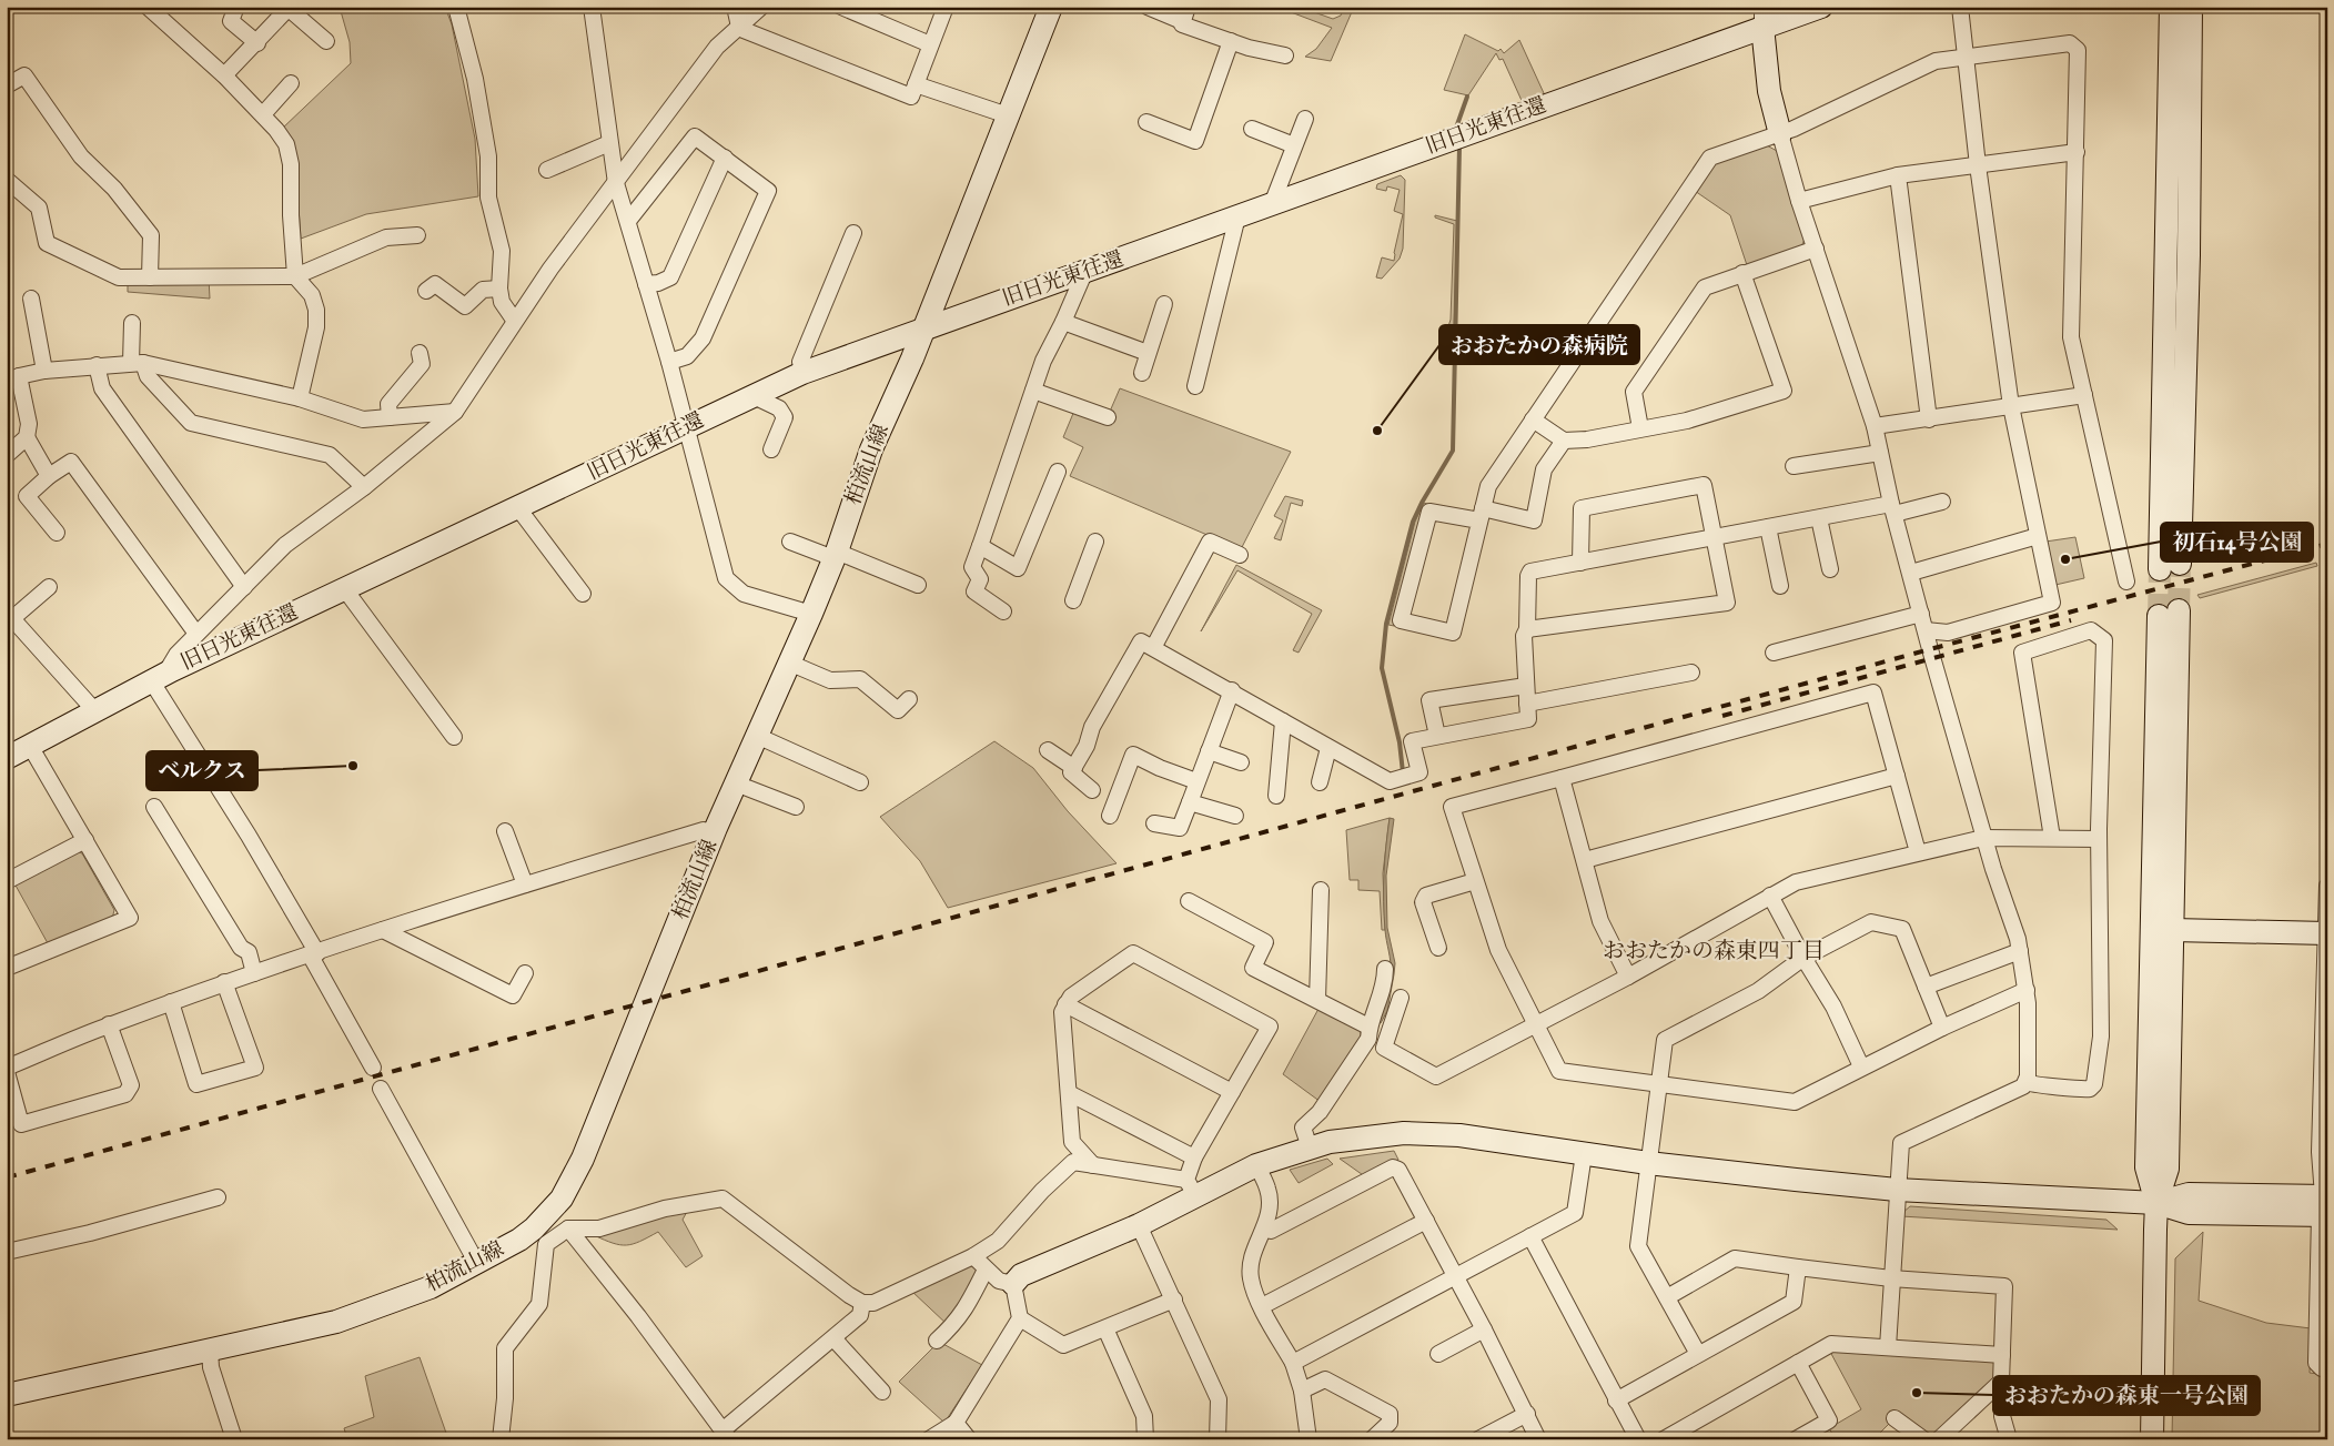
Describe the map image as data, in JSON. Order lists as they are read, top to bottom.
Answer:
{
  "streets": {
    "street": ["旧日光東往還", "柏流山線"]
  },
  "crossings": [
    ["旧日光東往還", "柏流山線"]
  ],
  "districts": ["おおたかの森東四丁目"],
  "places": [
    "おおたかの森病院",
    "初石14号公園",
    "ベルクス",
    "おおたかの森東一号公園"
  ]
}
